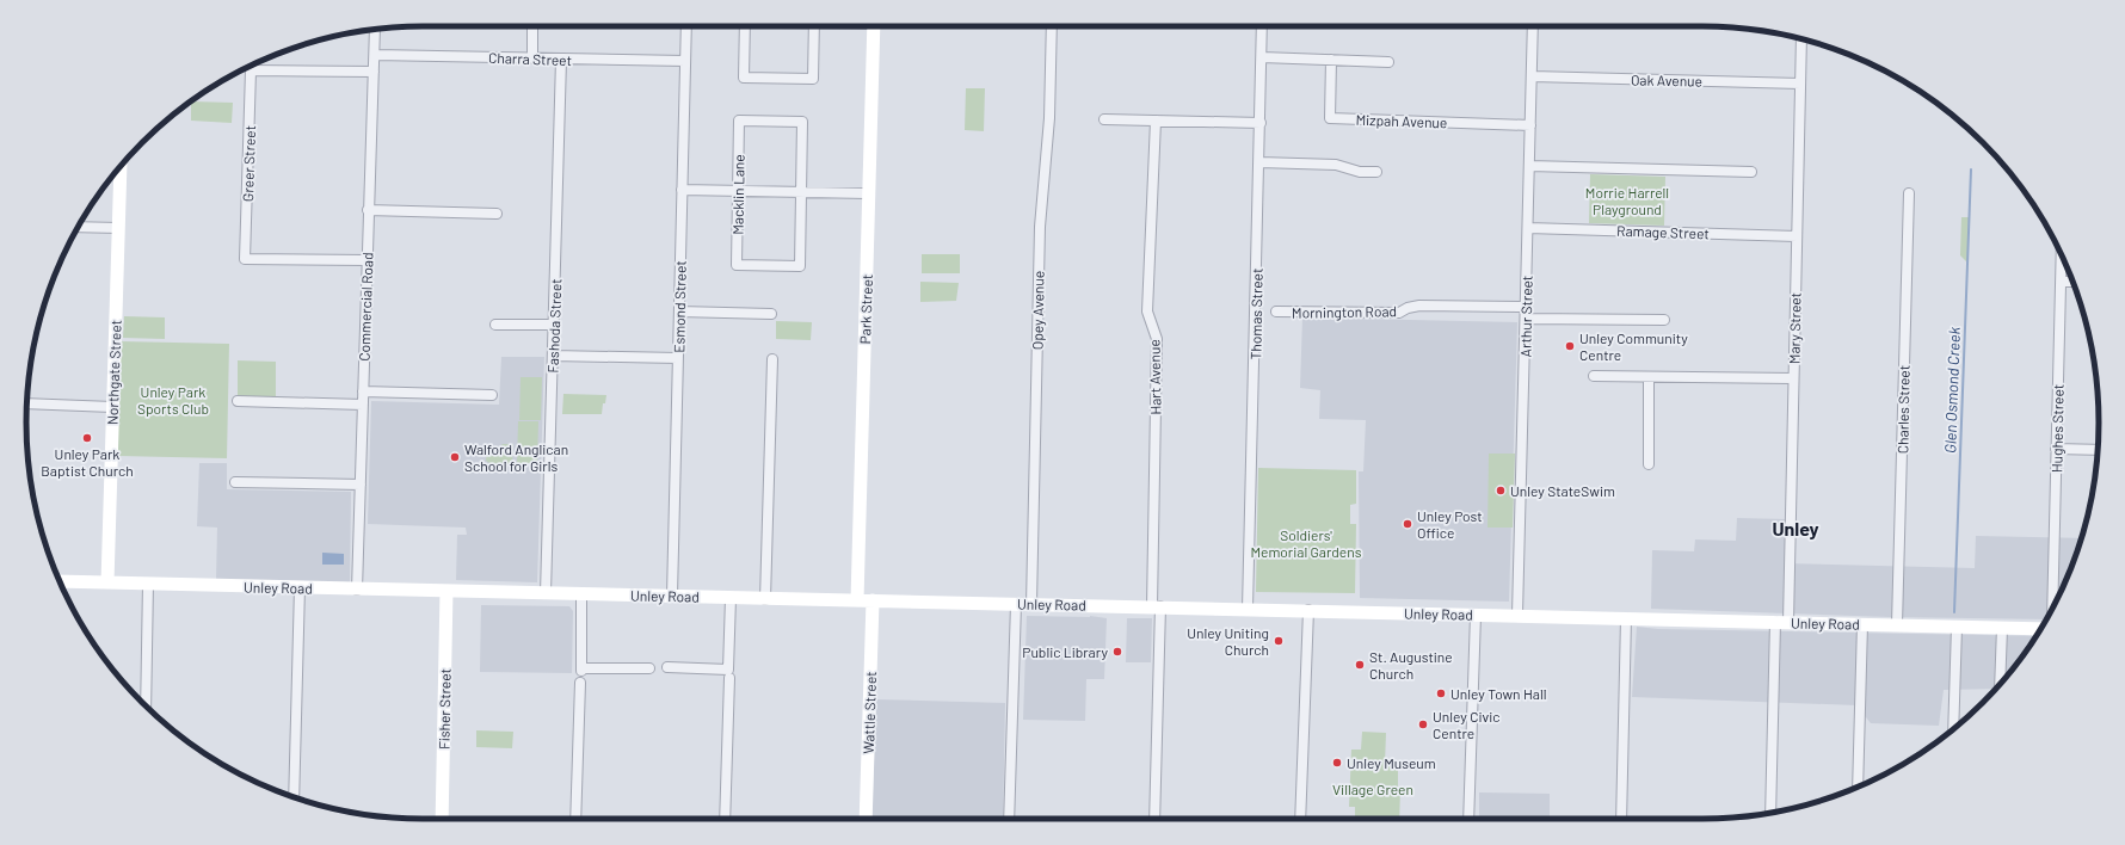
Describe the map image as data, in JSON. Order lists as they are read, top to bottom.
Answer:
{
  "streets": {
    "main road": [
      "Park Street",
      "Northgate Street",
      "Unley Road",
      "Fisher Street",
      "Wattle Street"
    ],
    "street": [
      "Charra Street",
      "Oak Avenue",
      "Mizpah Avenue",
      "Greer Street",
      "Macklin Lane",
      "Ramage Street",
      "Commercial Road",
      "Esmond Street",
      "Opey Avenue",
      "Mornington Road",
      "Thomas Street",
      "Arthur Street",
      "Fashoda Street",
      "Mary Street",
      "Hart Avenue",
      "Charles Street",
      "Hughes Street"
    ]
  },
  "crossings": [
    ["Charra Street", "Commercial Road"],
    ["Charra Street", "Esmond Street"],
    ["Charra Street", "Fashoda Street"],
    ["Oak Avenue", "Arthur Street"],
    ["Oak Avenue", "Mary Street"],
    ["Mizpah Avenue", "Arthur Street"],
    ["Greer Street", "Commercial Road"],
    ["Ramage Street", "Arthur Street"],
    ["Ramage Street", "Mary Street"],
    ["Commercial Road", "Unley Road"],
    ["Esmond Street", "Unley Road"],
    ["Park Street", "Unley Road"],
    ["Opey Avenue", "Unley Road"],
    ["Mornington Road", "Arthur Street"],
    ["Thomas Street", "Unley Road"],
    ["Arthur Street", "Unley Road"],
    ["Fashoda Street", "Unley Road"],
    ["Mary Street", "Unley Road"],
    ["Northgate Street", "Unley Road"],
    ["Hart Avenue", "Unley Road"],
    ["Charles Street", "Unley Road"],
    ["Unley Road", "Fisher Street"],
    ["Unley Road", "Wattle Street"]
  ],
  "districts": ["Unley"],
  "water": ["Glen Osmond Creek"],
  "parks": [
    "Morrie Harrell Playground",
    "Unley Park Sports Club",
    "Soldiers' Memorial Gardens",
    "Village Green"
  ],
  "places": [
    "Unley Community Centre",
    "Unley Park Baptist Church",
    "Walford Anglican School for Girls",
    "Unley StateSwim",
    "Unley Post Office",
    "Unley Uniting Church",
    "Public Library",
    "St. Augustine Church",
    "Unley Town Hall",
    "Unley Civic Centre",
    "Unley Museum"
  ]
}
